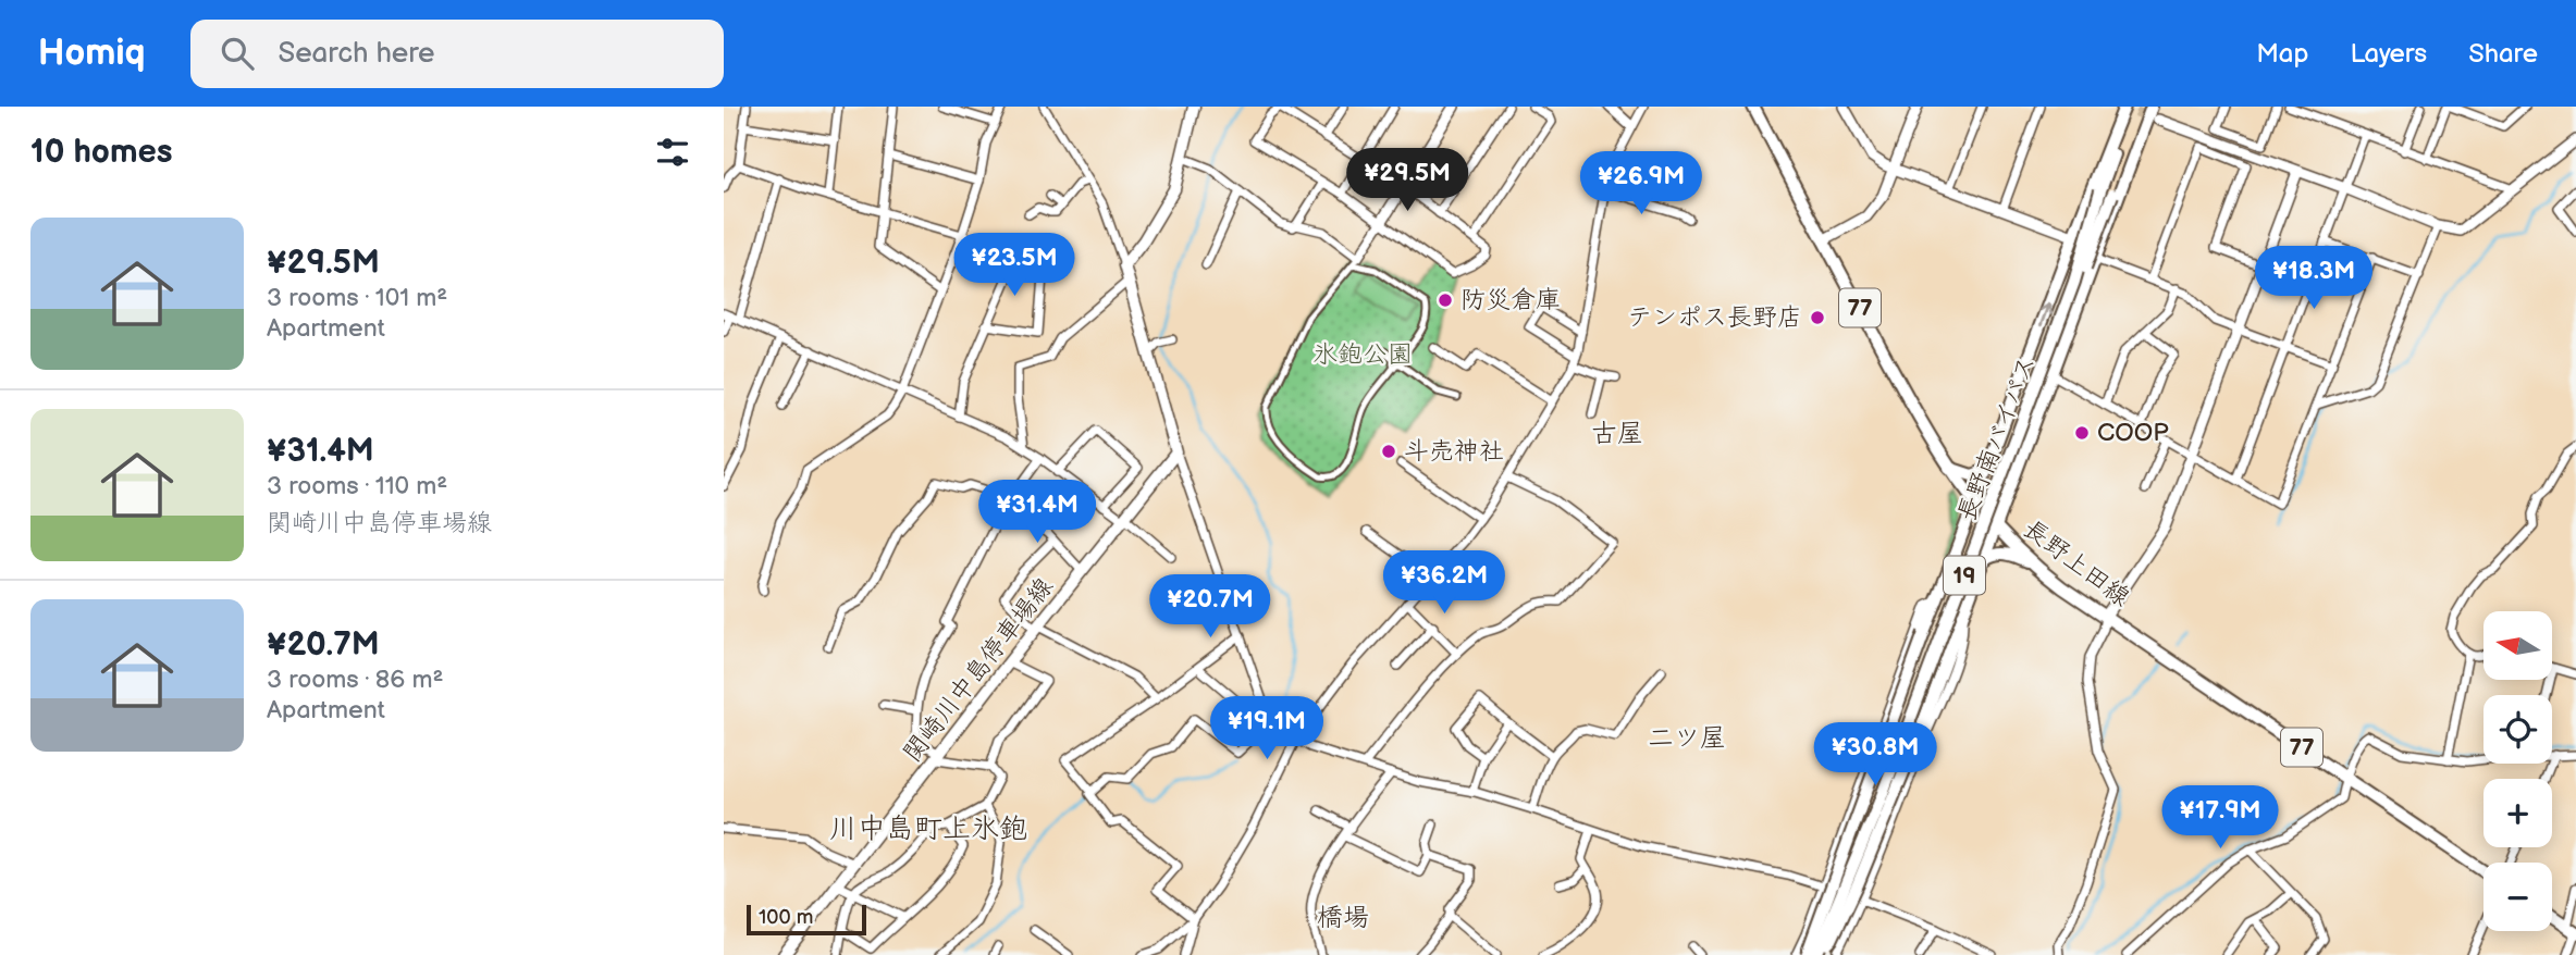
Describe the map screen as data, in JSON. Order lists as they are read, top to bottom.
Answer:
{
  "streets": {
    "main road": [
      "77",
      "長野南バイパス",
      "長野上田線",
      "19",
      "関崎川中島停車場線"
    ]
  },
  "crossings": [
    ["長野南バイパス", "19"],
    ["長野上田線", "19"]
  ],
  "districts": [
    "古屋",
    "二ツ屋",
    "川中島町上氷鉋",
    "橋場"
  ],
  "parks": ["氷鉋公園"],
  "places": [
    "防災倉庫",
    "テンポス長野店",
    "COOP",
    "斗売神社"
  ],
  "scale_bar": "100 m",
  "north": "left",
  "page": {
    "header": "Homiq",
    "search": "Search here",
    "nav": ["Map", "Layers", "Share"],
    "heading": "10 homes",
    "price": [
      "¥29.5M",
      "¥26.9M",
      "¥23.5M",
      "¥18.3M",
      "¥31.4M",
      "¥36.2M",
      "¥20.7M",
      "¥19.1M",
      "¥30.8M",
      "¥17.9M"
    ],
    "list": [
      {
        "name": "¥29.5M",
        "note": "3 rooms · 101 m² · Apartment"
      },
      {
        "name": "¥31.4M",
        "note": "3 rooms · 110 m² · 関崎川中島停車場線"
      },
      {
        "name": "¥20.7M",
        "note": "3 rooms · 86 m² · Apartment"
      }
    ],
    "map_buttons": ["+", "−"],
    "scale": "100 m"
  }
}
